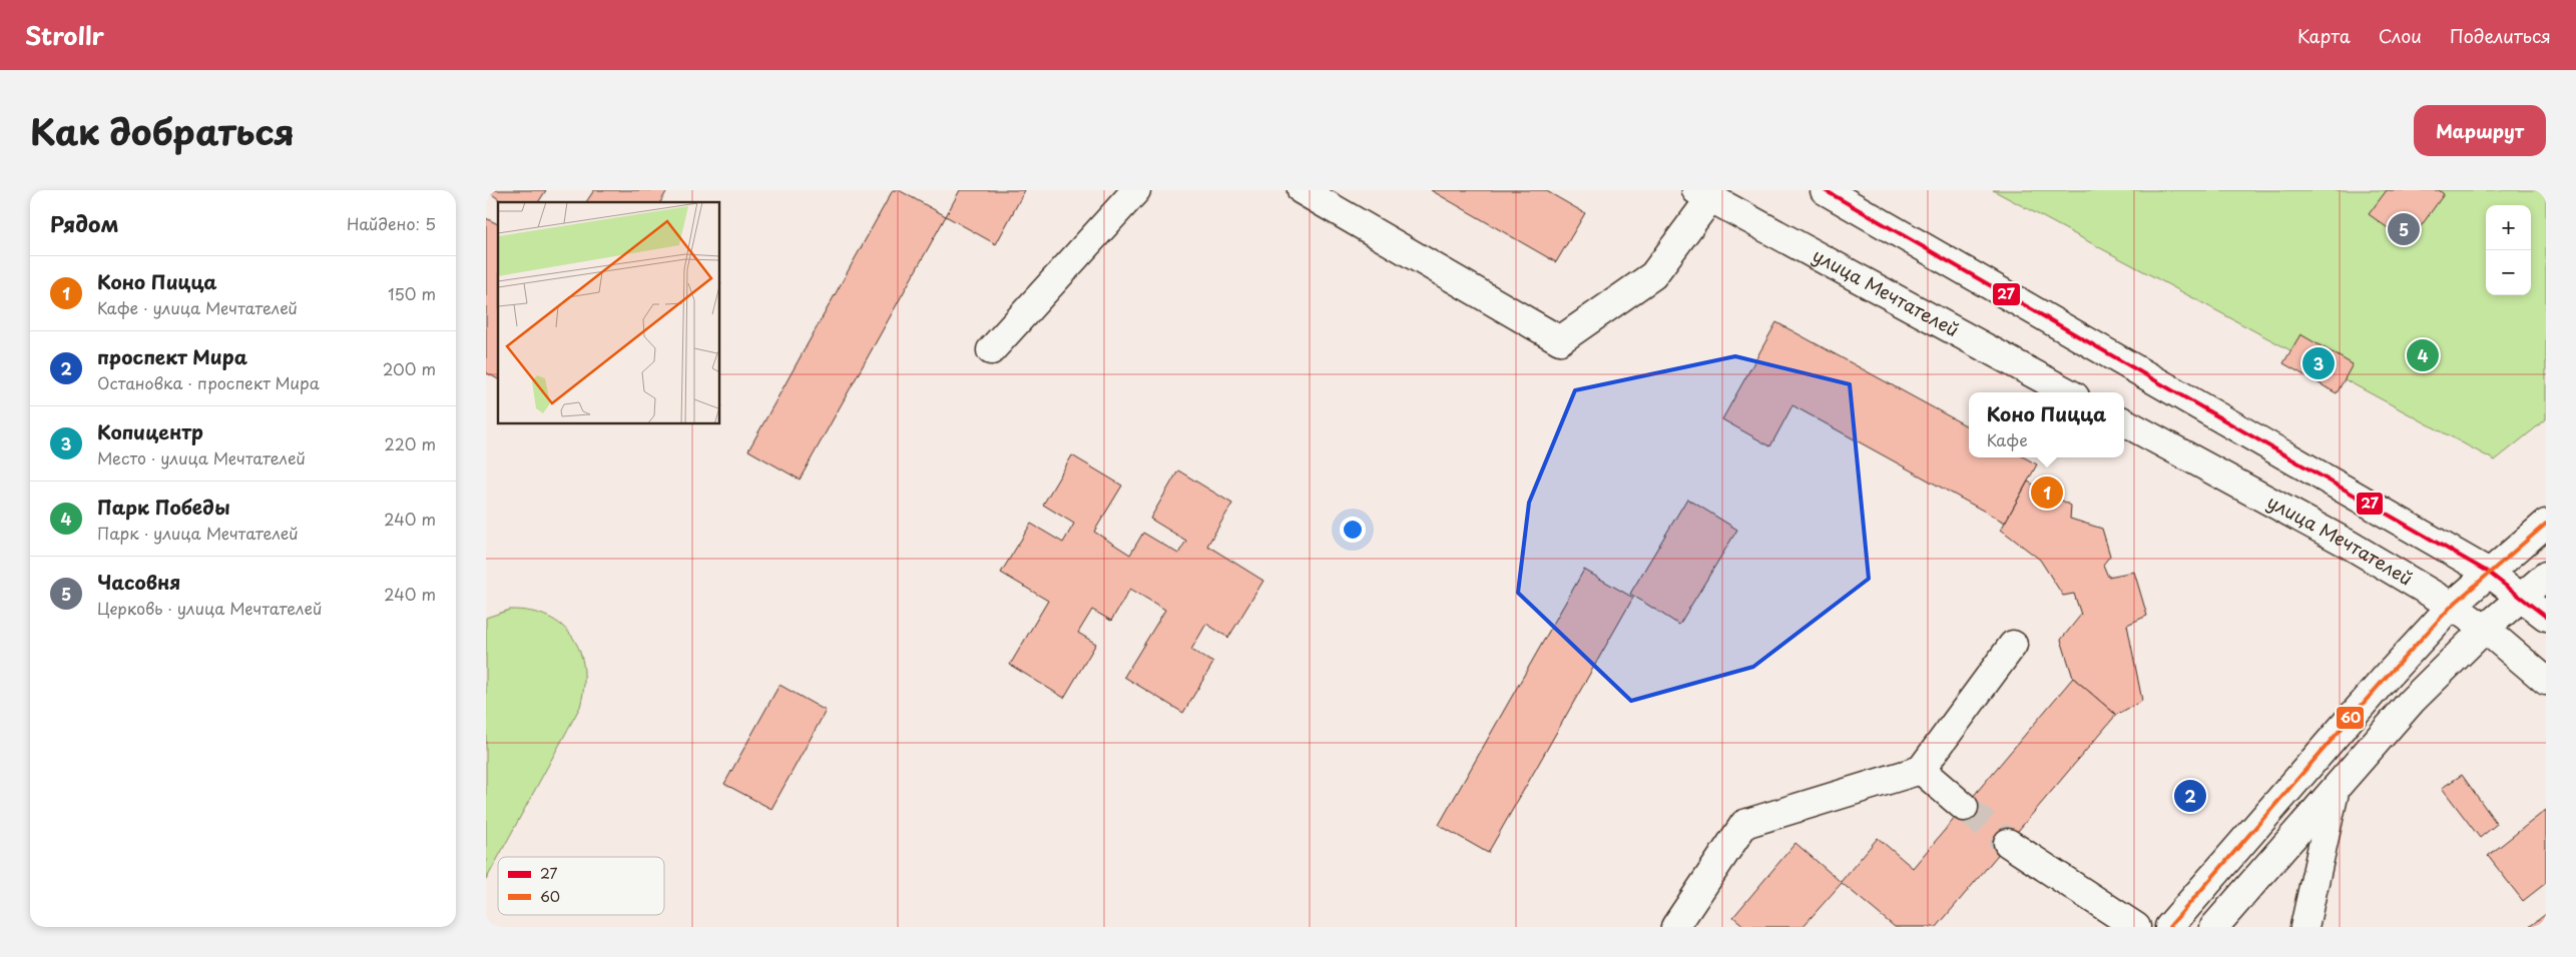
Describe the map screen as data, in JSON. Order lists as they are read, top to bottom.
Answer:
{
  "streets": {
    "street": ["улица Мечтателей"]
  },
  "lines": ["transit line 27", "transit line 60"],
  "legend": ["27", "60"],
  "page": {
    "header": "Strollr",
    "nav": ["Карта", "Слои", "Поделиться"],
    "title": "Как добраться",
    "buttons": "Маршрут",
    "heading": ["Рядом", "Найдено: 5"],
    "map_buttons": ["+", "−"],
    "pins": [
      "5",
      "4",
      "3",
      "1",
      "2"
    ],
    "list": [
      {
        "mark": "1",
        "name": "Коно Пицца",
        "note": "Кафе · улица Мечтателей",
        "value": "150 m"
      },
      {
        "mark": "2",
        "name": "проспект Мира",
        "note": "Остановка · проспект Мира",
        "value": "200 m"
      },
      {
        "mark": "3",
        "name": "Копицентр",
        "note": "Место · улица Мечтателей",
        "value": "220 m"
      },
      {
        "mark": "4",
        "name": "Парк Победы",
        "note": "Парк · улица Мечтателей",
        "value": "240 m"
      },
      {
        "mark": "5",
        "name": "Часовня",
        "note": "Церковь · улица Мечтателей",
        "value": "240 m"
      }
    ],
    "popup": ["Коно Пицца", "Кафе"]
  }
}
